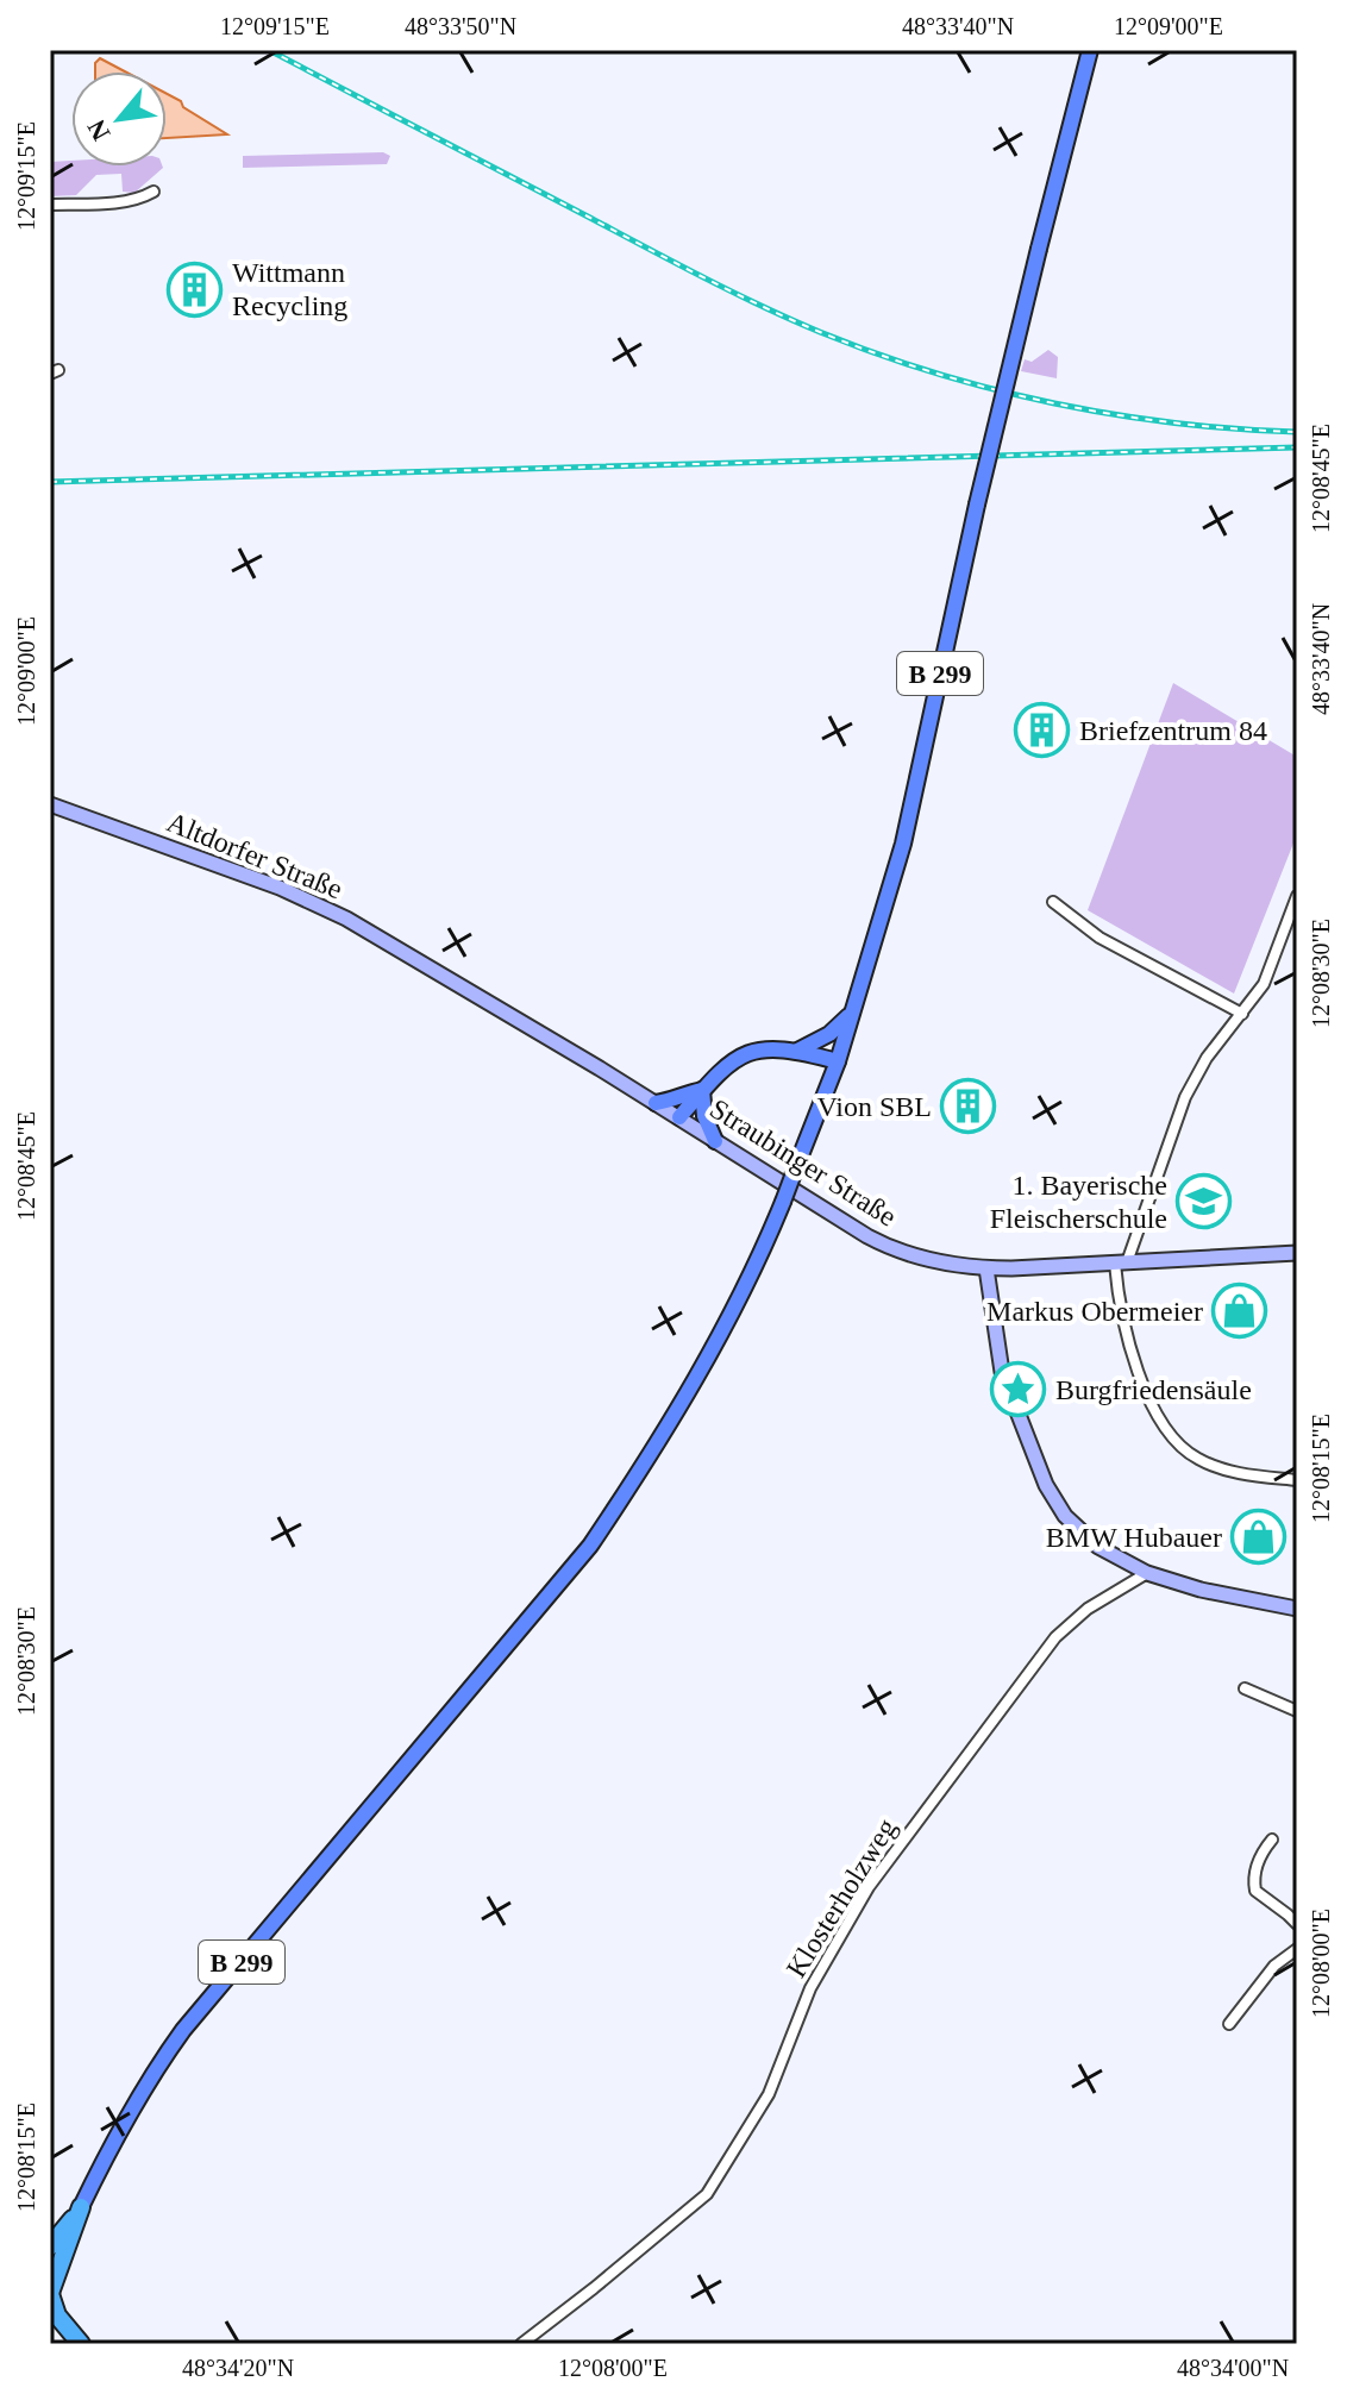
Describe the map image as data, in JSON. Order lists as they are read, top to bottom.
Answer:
{
  "streets": {
    "main road": ["B 299", "Altdorfer Straße", "Straubinger Straße"],
    "street": ["Klosterholzweg"]
  },
  "crossings": [
    ["Altdorfer Straße", "Straubinger Straße"]
  ],
  "places": {
    "building": ["Wittmann Recycling", "Briefzentrum 84", "Vion SBL"],
    "school or university": ["1. Bayerische Fleischerschule"],
    "shop": ["Markus Obermeier", "BMW Hubauer"],
    "place": ["Burgfriedensäule"]
  },
  "north": "bottom left",
  "coordinates": [
    "12°09'15\"E",
    "48°33'50\"N",
    "48°33'40\"N",
    "12°09'00\"E",
    "12°08'45\"E",
    "12°08'30\"E",
    "12°08'15\"E",
    "12°08'00\"E",
    "48°34'20\"N",
    "48°34'00\"N"
  ]
}
